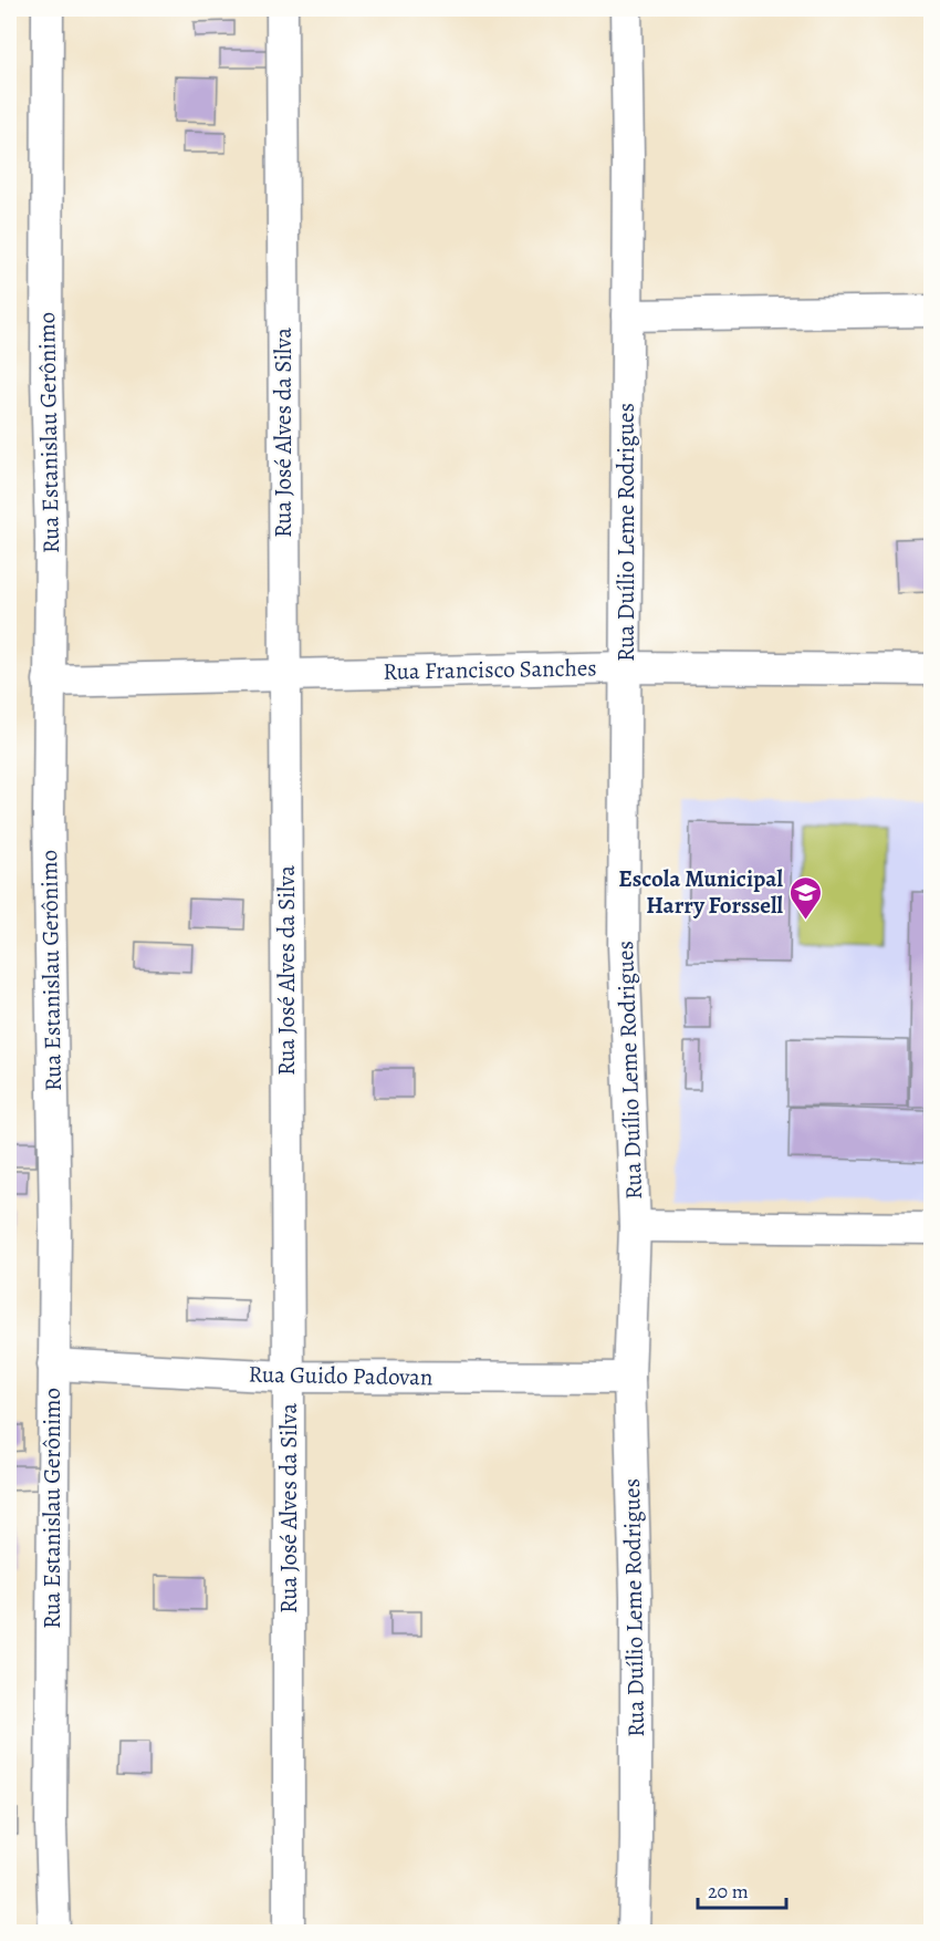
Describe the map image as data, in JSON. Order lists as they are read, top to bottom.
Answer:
{
  "streets": {
    "street": [
      "Rua Estanislau Gerônimo",
      "Rua José Alves da Silva",
      "Rua Duílio Leme Rodrigues",
      "Rua Francisco Sanches",
      "Rua Guido Padovan"
    ]
  },
  "crossings": [
    ["Rua Estanislau Gerônimo", "Rua Francisco Sanches"],
    ["Rua Estanislau Gerônimo", "Rua Guido Padovan"],
    ["Rua José Alves da Silva", "Rua Francisco Sanches"],
    ["Rua José Alves da Silva", "Rua Guido Padovan"],
    ["Rua Duílio Leme Rodrigues", "Rua Francisco Sanches"],
    ["Rua Duílio Leme Rodrigues", "Rua Guido Padovan"]
  ],
  "places": {
    "school or university": ["Escola Municipal Harry Forssell"]
  },
  "scale_bar": "20 m"
}
